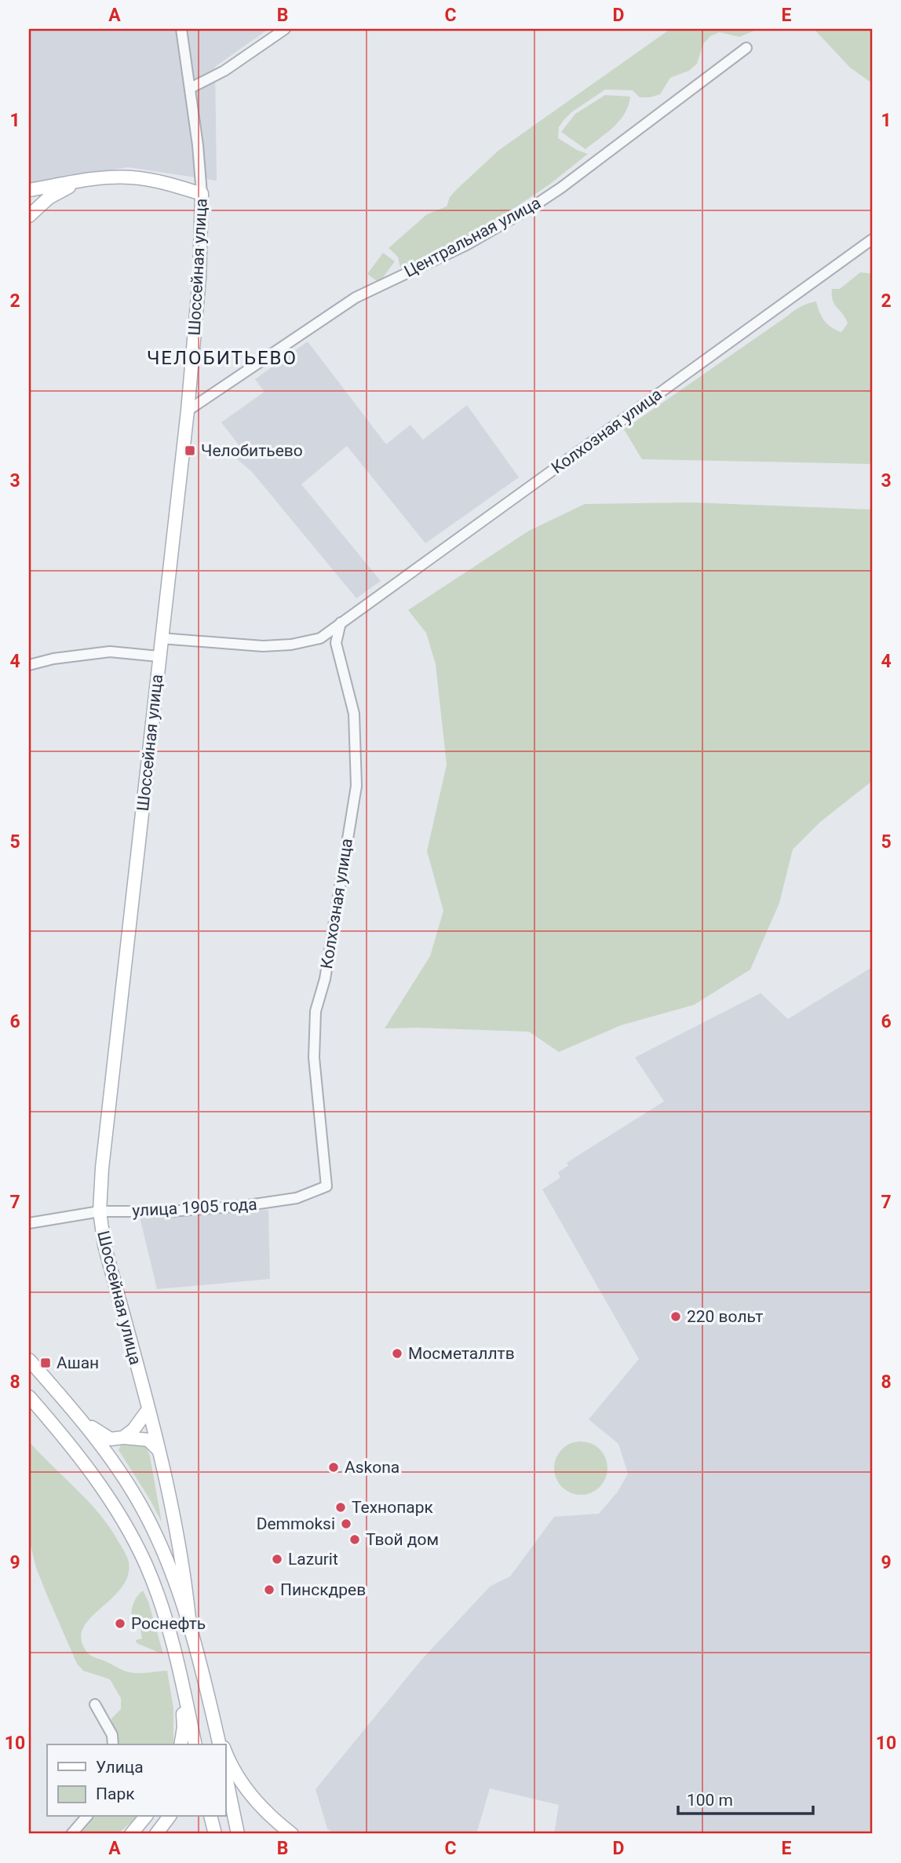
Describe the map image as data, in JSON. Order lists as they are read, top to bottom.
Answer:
{
  "streets": {
    "street": [
      "Центральная улица",
      "Шоссейная улица",
      "Колхозная улица",
      "улица 1905 года"
    ]
  },
  "crossings": [
    ["Центральная улица", "Шоссейная улица"],
    ["Шоссейная улица", "Колхозная улица"],
    ["Шоссейная улица", "улица 1905 года"],
    ["Колхозная улица", "улица 1905 года"]
  ],
  "districts": ["ЧЕЛОБИТЬЕВО"],
  "places": {
    "transit": ["Челобитьево", "Ашан"],
    "other": [
      "220 вольт",
      "Мосметаллтв",
      "Askona",
      "Технопарк",
      "Demmoksi",
      "Твой дом",
      "Lazurit",
      "Пинскдрев",
      "Роснефть"
    ]
  },
  "legend": ["Улица", "Парк"],
  "scale_bar": "100 m",
  "grid": {
    "columns": [
      "A",
      "B",
      "C",
      "D",
      "E"
    ],
    "rows": [
      "1",
      "2",
      "3",
      "4",
      "5",
      "6",
      "7",
      "8",
      "9",
      "10"
    ]
  }
}
